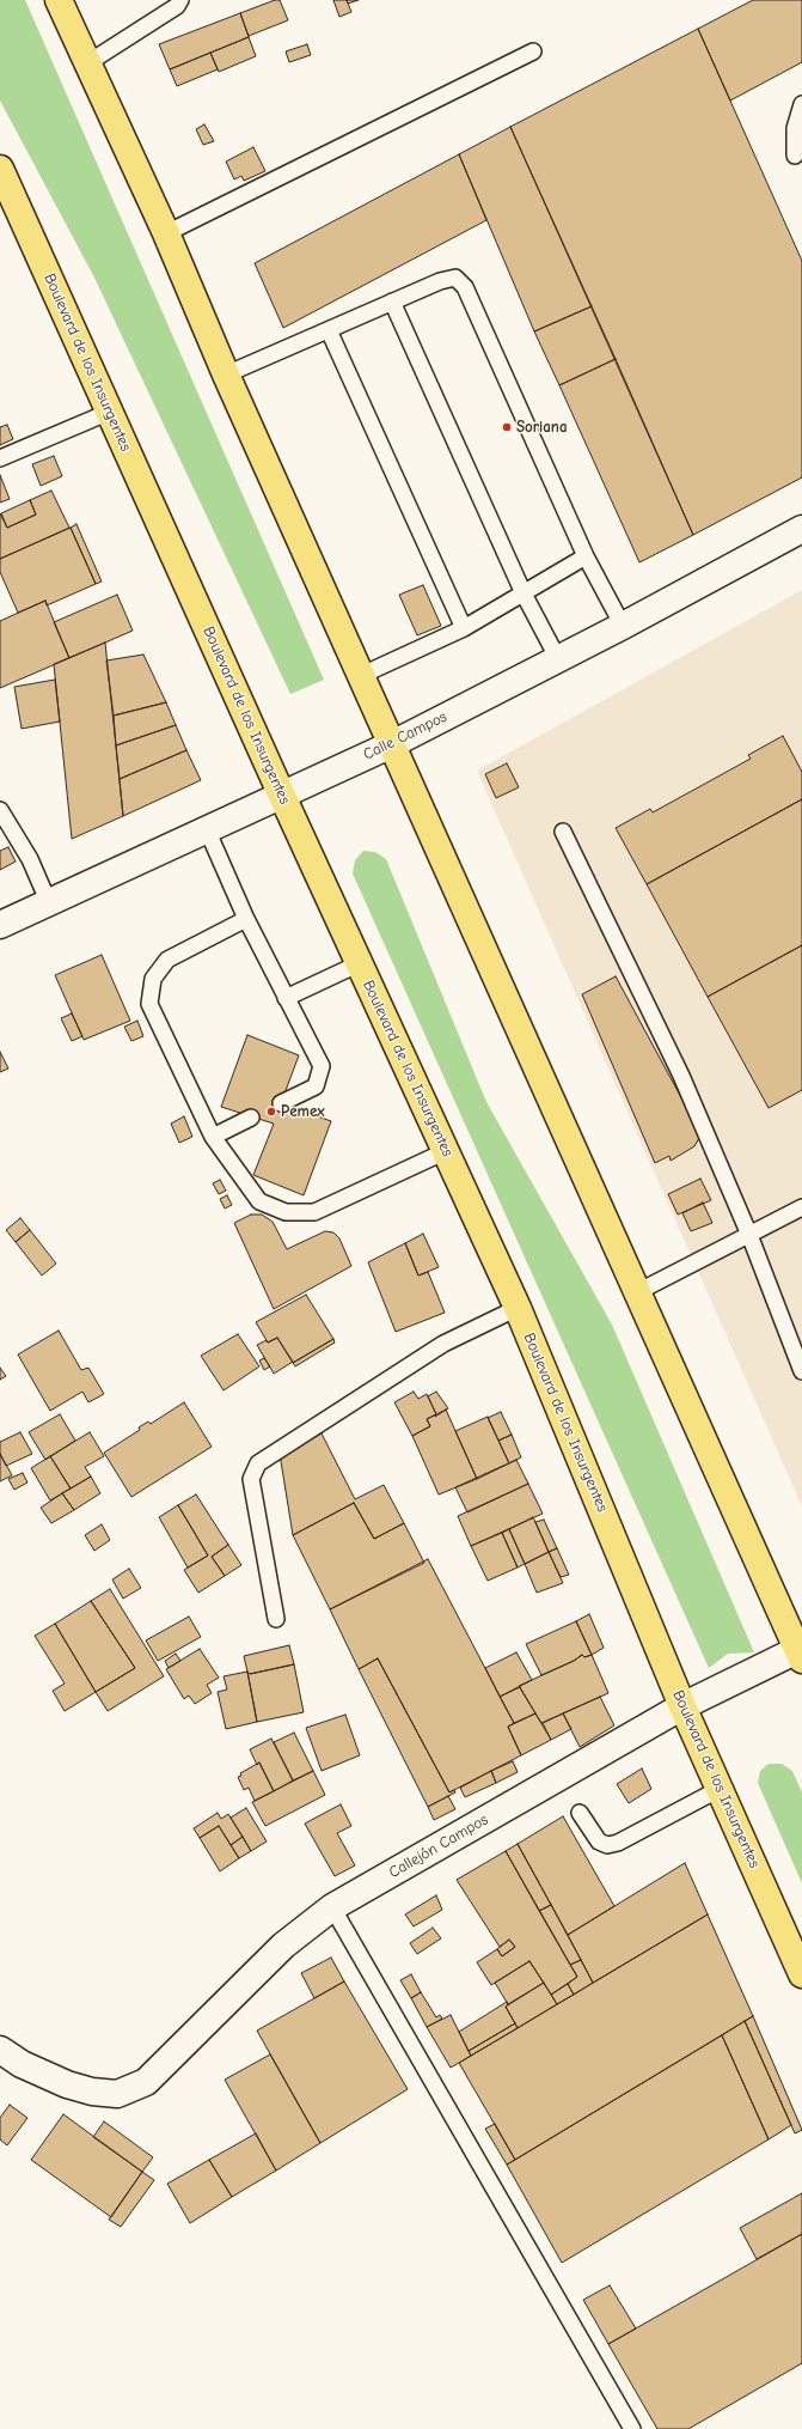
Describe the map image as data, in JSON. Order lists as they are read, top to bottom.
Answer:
{
  "streets": {
    "main road": ["Boulevard de los Insurgentes"],
    "street": ["Calle Campos", "Callejón Campos"]
  },
  "crossings": [
    ["Boulevard de los Insurgentes", "Calle Campos"],
    ["Boulevard de los Insurgentes", "Callejón Campos"]
  ],
  "places": ["Soriana", "Pemex"]
}
